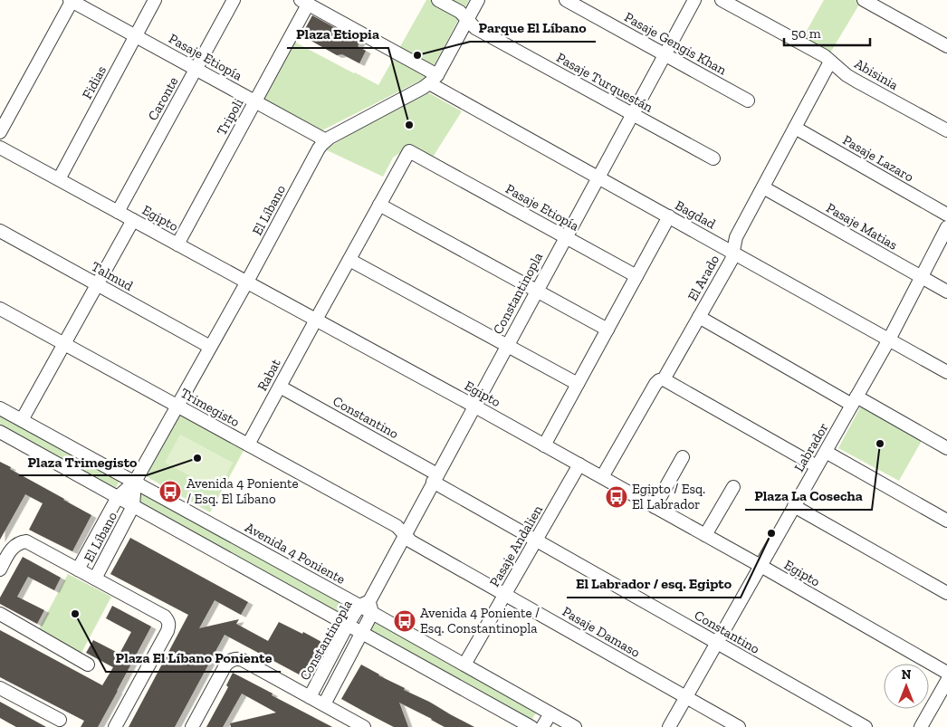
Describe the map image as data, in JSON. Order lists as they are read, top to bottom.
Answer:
{
  "streets": {
    "street": [
      "Pasaje Gengis Khan",
      "Pasaje Etiopía",
      "Abisinia",
      "Fidias",
      "Pasaje Turquestán",
      "Caronte",
      "Tripoli",
      "Pasaje Lazaro",
      "El Líbano",
      "Bagdad",
      "Egipto",
      "Pasaje Matias",
      "Talmud",
      "El Arado",
      "Constantinopla",
      "Rabat",
      "Trimegisto",
      "Constantino",
      "Labrador",
      "Pasaje Andalien",
      "Avenida 4 Poniente",
      "Pasaje Damaso"
    ]
  },
  "crossings": [
    ["Pasaje Gengis Khan", "Constantinopla"],
    ["Pasaje Etiopía", "Fidias"],
    ["Pasaje Etiopía", "Caronte"],
    ["Pasaje Etiopía", "Tripoli"],
    ["Pasaje Etiopía", "El Líbano"],
    ["Pasaje Etiopía", "Constantinopla"],
    ["Pasaje Etiopía", "Rabat"],
    ["Abisinia", "El Arado"],
    ["Fidias", "Egipto"],
    ["Pasaje Turquestán", "Constantinopla"],
    ["Caronte", "Egipto"],
    ["Tripoli", "Bagdad"],
    ["Tripoli", "Egipto"],
    ["Pasaje Lazaro", "El Arado"],
    ["El Líbano", "Bagdad"],
    ["El Líbano", "Egipto"],
    ["El Líbano", "Talmud"],
    ["El Líbano", "Trimegisto"],
    ["El Líbano", "Avenida 4 Poniente"],
    ["Bagdad", "El Arado"],
    ["Bagdad", "Constantinopla"],
    ["Bagdad", "Labrador"],
    ["Egipto", "El Arado"],
    ["Egipto", "Constantinopla"],
    ["Egipto", "Rabat"],
    ["Egipto", "Labrador"],
    ["Egipto", "Pasaje Andalien"],
    ["Pasaje Matias", "El Arado"],
    ["Pasaje Matias", "Labrador"],
    ["Constantinopla", "Trimegisto"],
    ["Constantinopla", "Constantino"],
    ["Constantinopla", "Avenida 4 Poniente"],
    ["Constantinopla", "Pasaje Damaso"],
    ["Rabat", "Trimegisto"],
    ["Rabat", "Constantino"],
    ["Trimegisto", "Pasaje Damaso"],
    ["Constantino", "Labrador"],
    ["Constantino", "Pasaje Andalien"],
    ["Labrador", "Pasaje Damaso"],
    ["Pasaje Andalien", "Avenida 4 Poniente"],
    ["Pasaje Andalien", "Pasaje Damaso"]
  ],
  "places": {
    "other": [
      "Parque El Líbano",
      "Plaza Etiopia",
      "Plaza La Cosecha",
      "Plaza Trimegisto",
      "El Labrador / esq. Egipto",
      "Plaza El Líbano Poniente"
    ],
    "bus stop": ["Avenida 4 Poniente / Esq. El Líbano", "Egipto / Esq. El Labrador", "Avenida 4 Poniente / Esq. Constantinopla"]
  },
  "scale_bar": "50 m",
  "north": "top"
}
